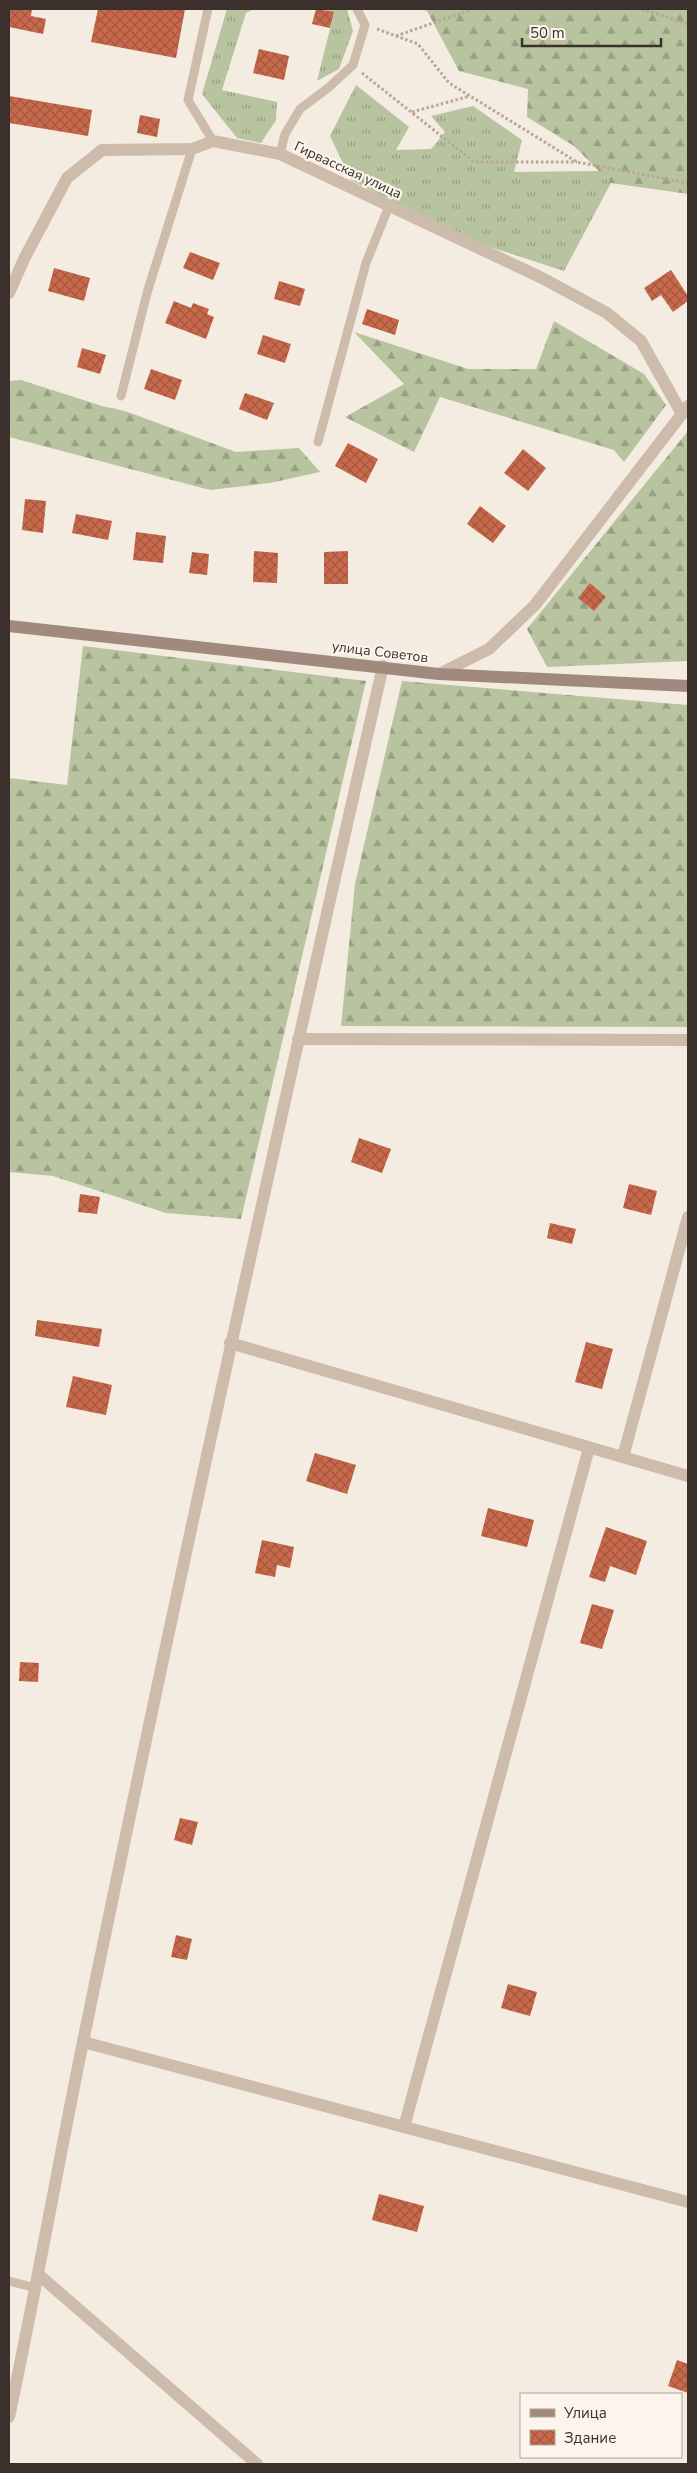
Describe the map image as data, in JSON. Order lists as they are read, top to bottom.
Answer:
{
  "streets": {
    "main road": ["улица Советов"],
    "street": ["Гирвасская улица"]
  },
  "crossings": [
    ["Гирвасская улица", "улица Советов"]
  ],
  "legend": ["Улица", "Здание"],
  "scale_bar": "50 m"
}
